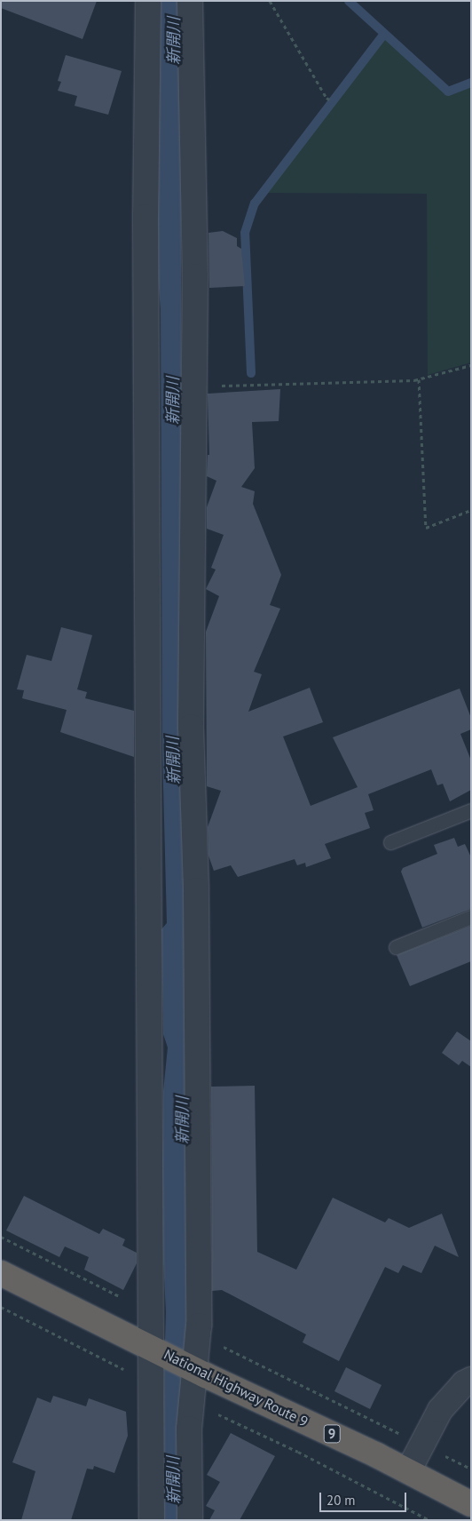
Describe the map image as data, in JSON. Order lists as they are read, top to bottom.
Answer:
{
  "streets": {
    "highway": ["National Highway Route 9", "9"]
  },
  "water": ["新開川"],
  "scale_bar": "20 m"
}
